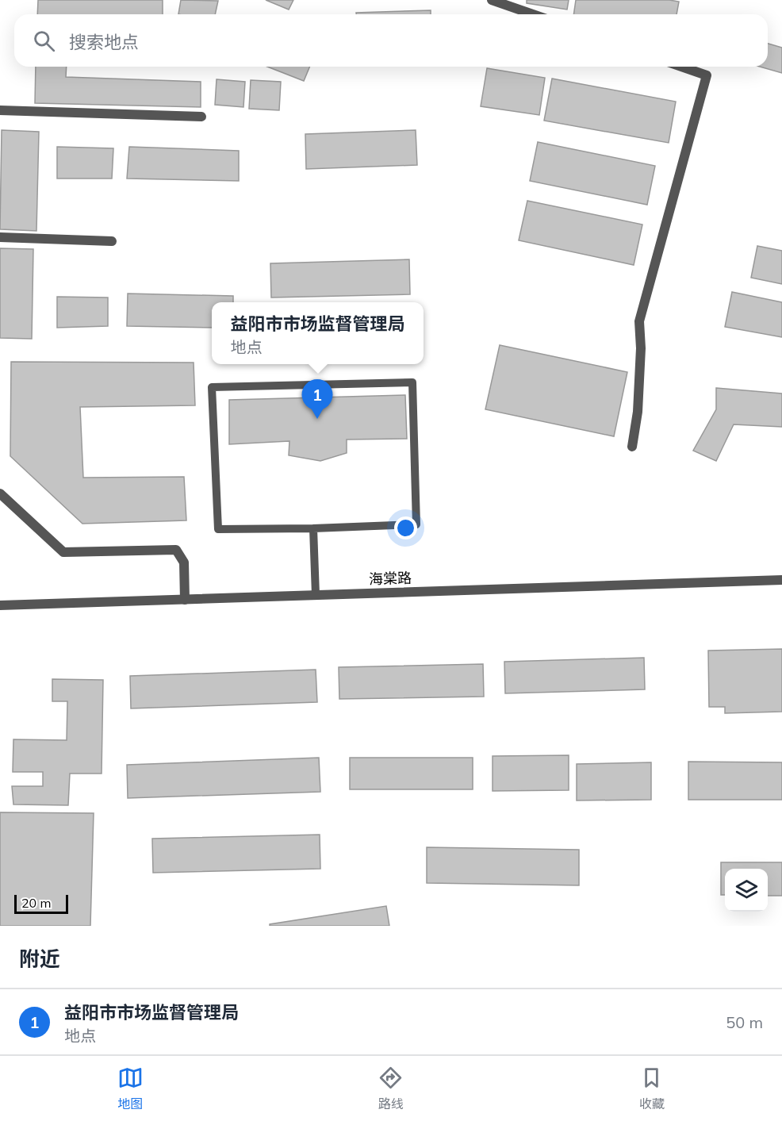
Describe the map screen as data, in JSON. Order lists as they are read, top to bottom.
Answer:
{
  "streets": {
    "street": ["海棠路"]
  },
  "scale_bar": "20 m",
  "page": {
    "search": "搜索地点",
    "popup": ["益阳市市场监督管理局", "地点"],
    "pins": "1",
    "scale": "20 m",
    "heading": "附近",
    "list": [
      {
        "mark": "1",
        "name": "益阳市市场监督管理局",
        "note": "地点",
        "value": "50 m"
      }
    ],
    "nav": ["地图", "路线", "收藏"]
  }
}
